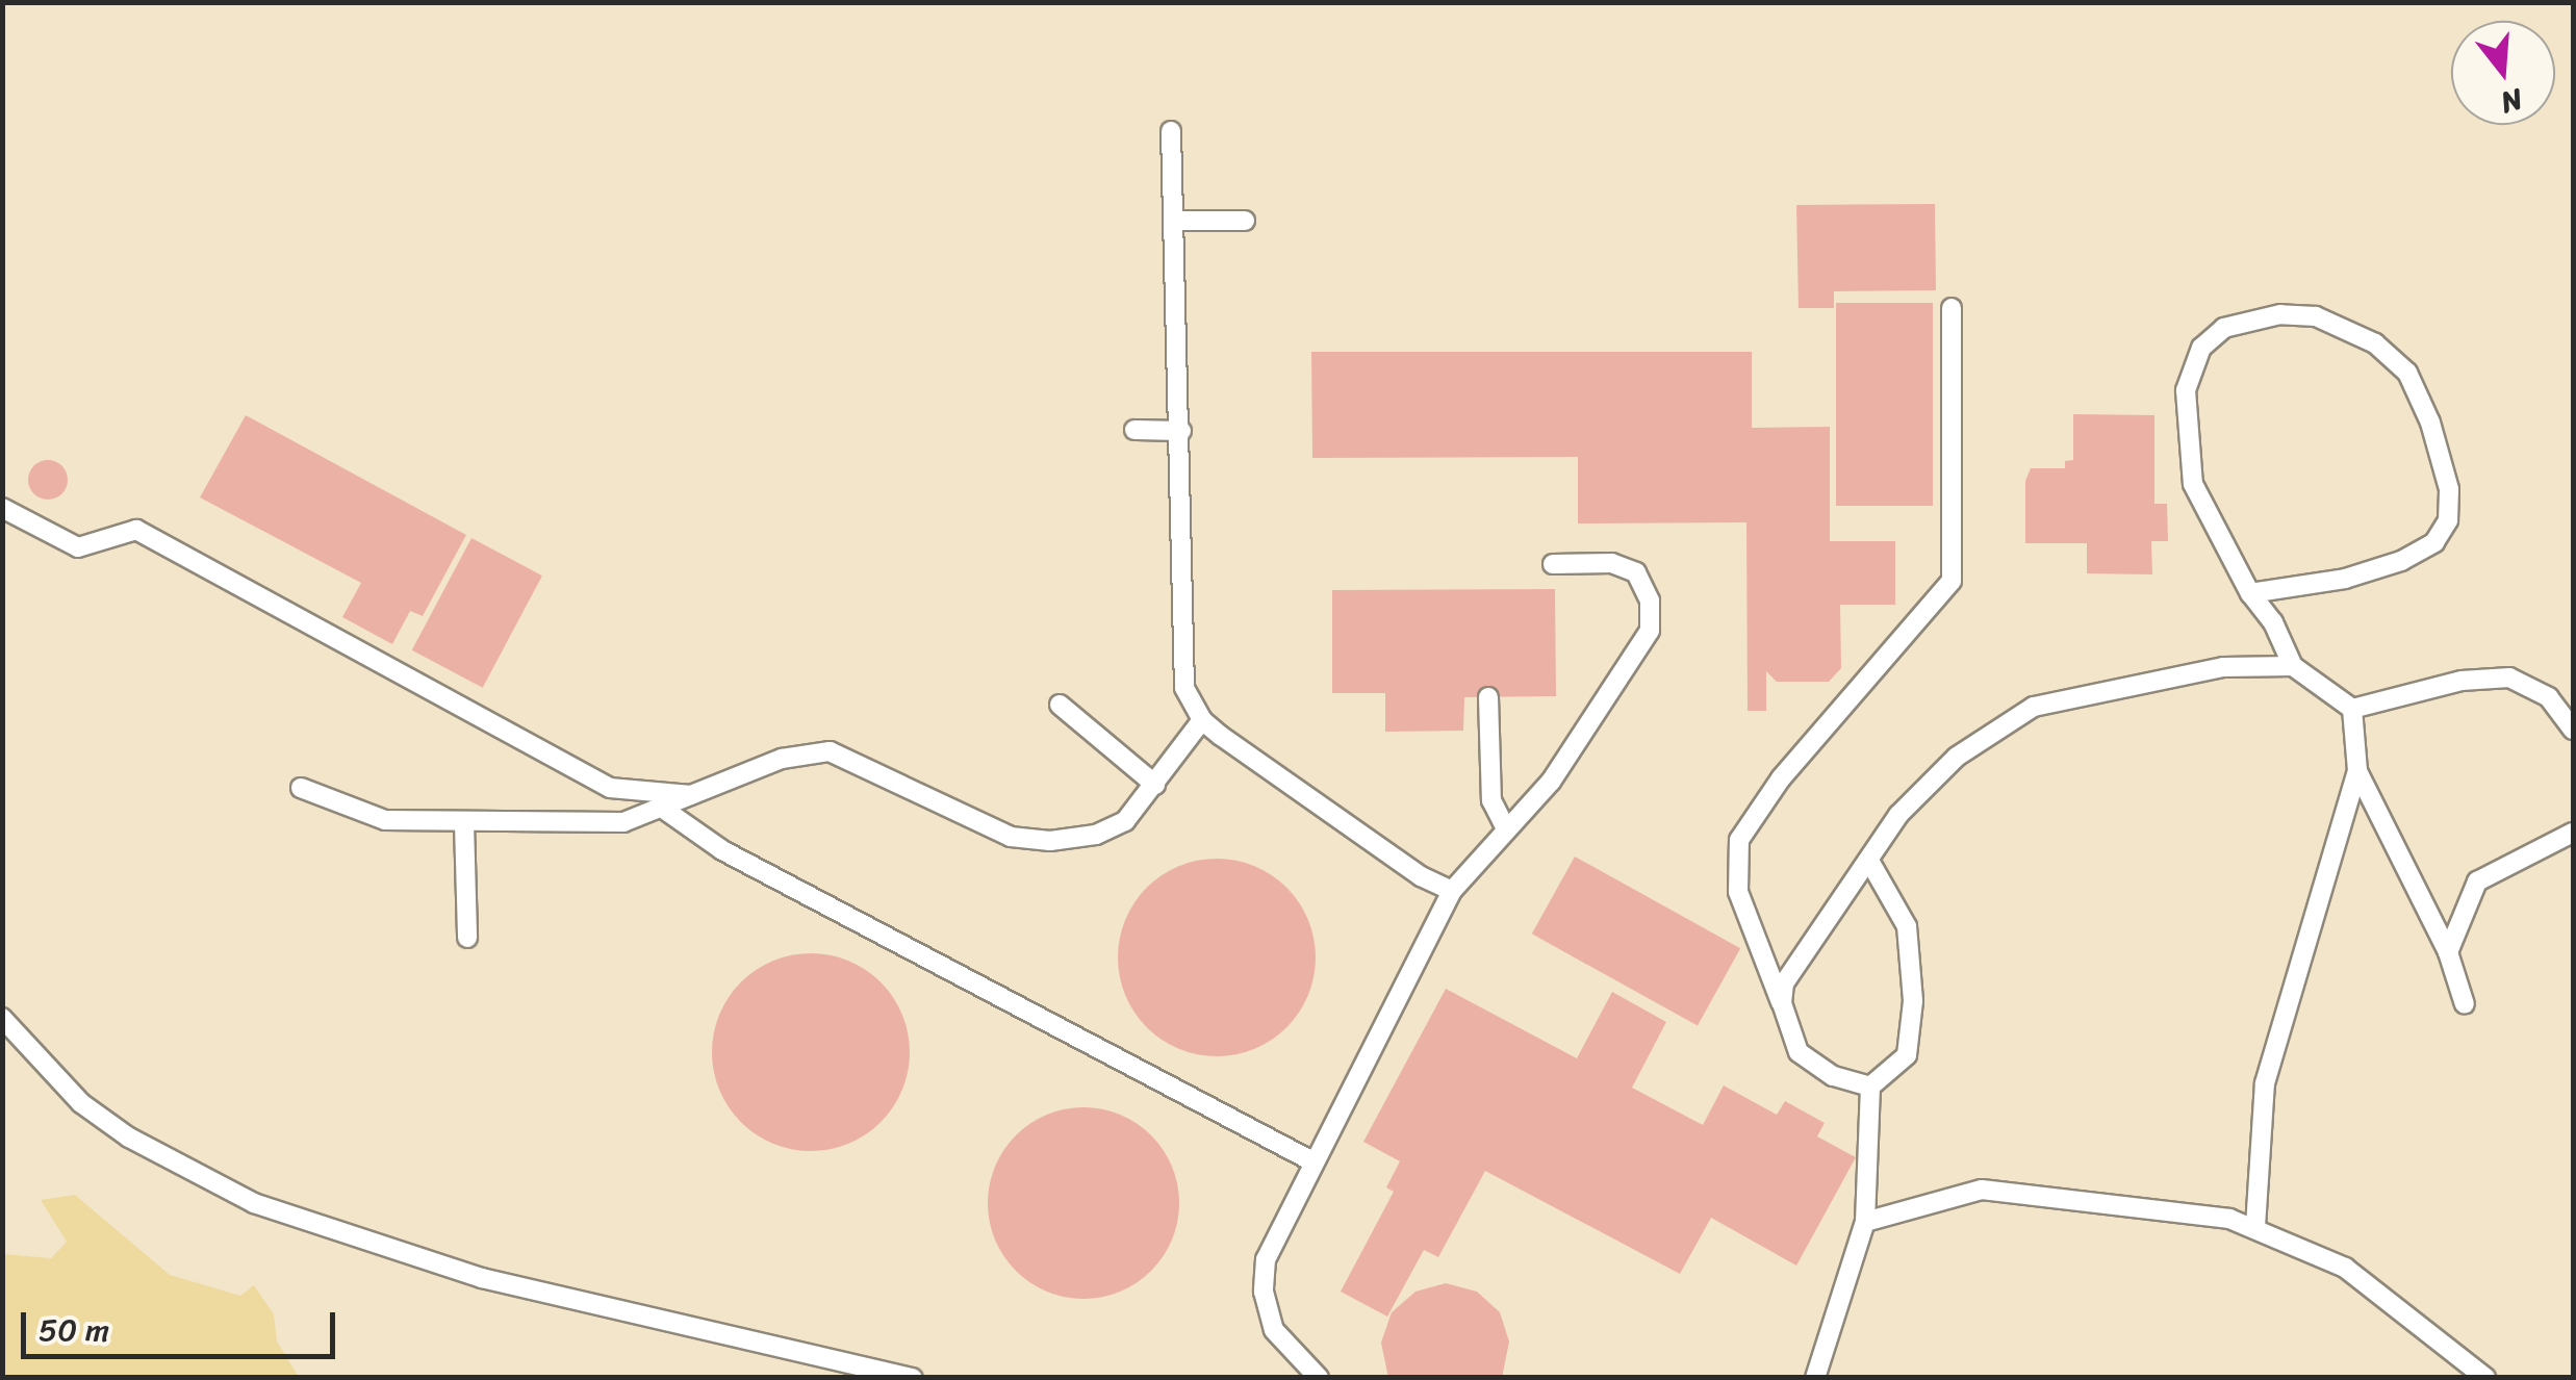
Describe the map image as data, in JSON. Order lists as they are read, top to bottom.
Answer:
{
  "scale_bar": "50 m",
  "north": "bottom"
}
